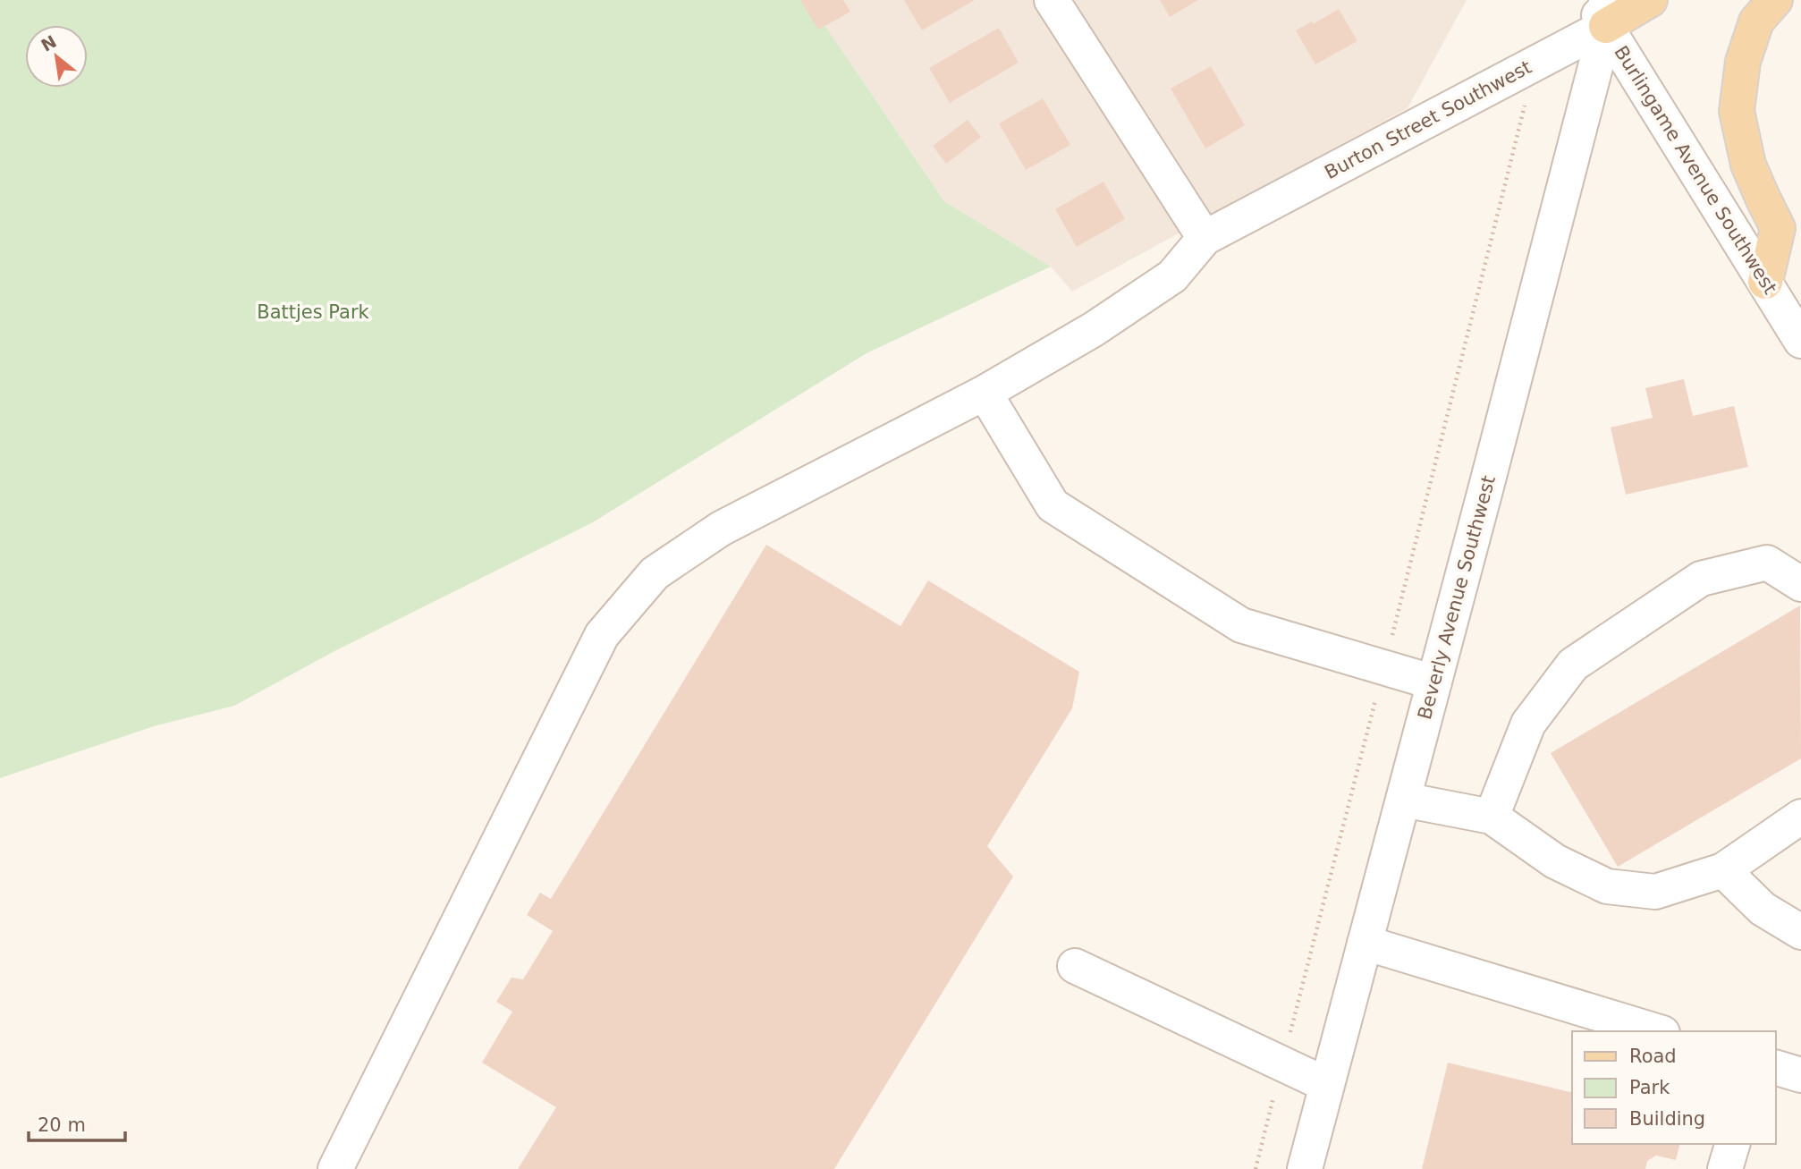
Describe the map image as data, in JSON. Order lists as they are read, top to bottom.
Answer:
{
  "streets": {
    "main road": ["Burton Street Southwest"],
    "street": ["Burlingame Avenue Southwest", "Beverly Avenue Southwest"]
  },
  "crossings": [
    ["Burton Street Southwest", "Burlingame Avenue Southwest"],
    ["Burton Street Southwest", "Beverly Avenue Southwest"],
    ["Burlingame Avenue Southwest", "Beverly Avenue Southwest"]
  ],
  "parks": ["Battjes Park"],
  "legend": ["Road", "Park", "Building"],
  "scale_bar": "20 m",
  "north": "top left"
}
